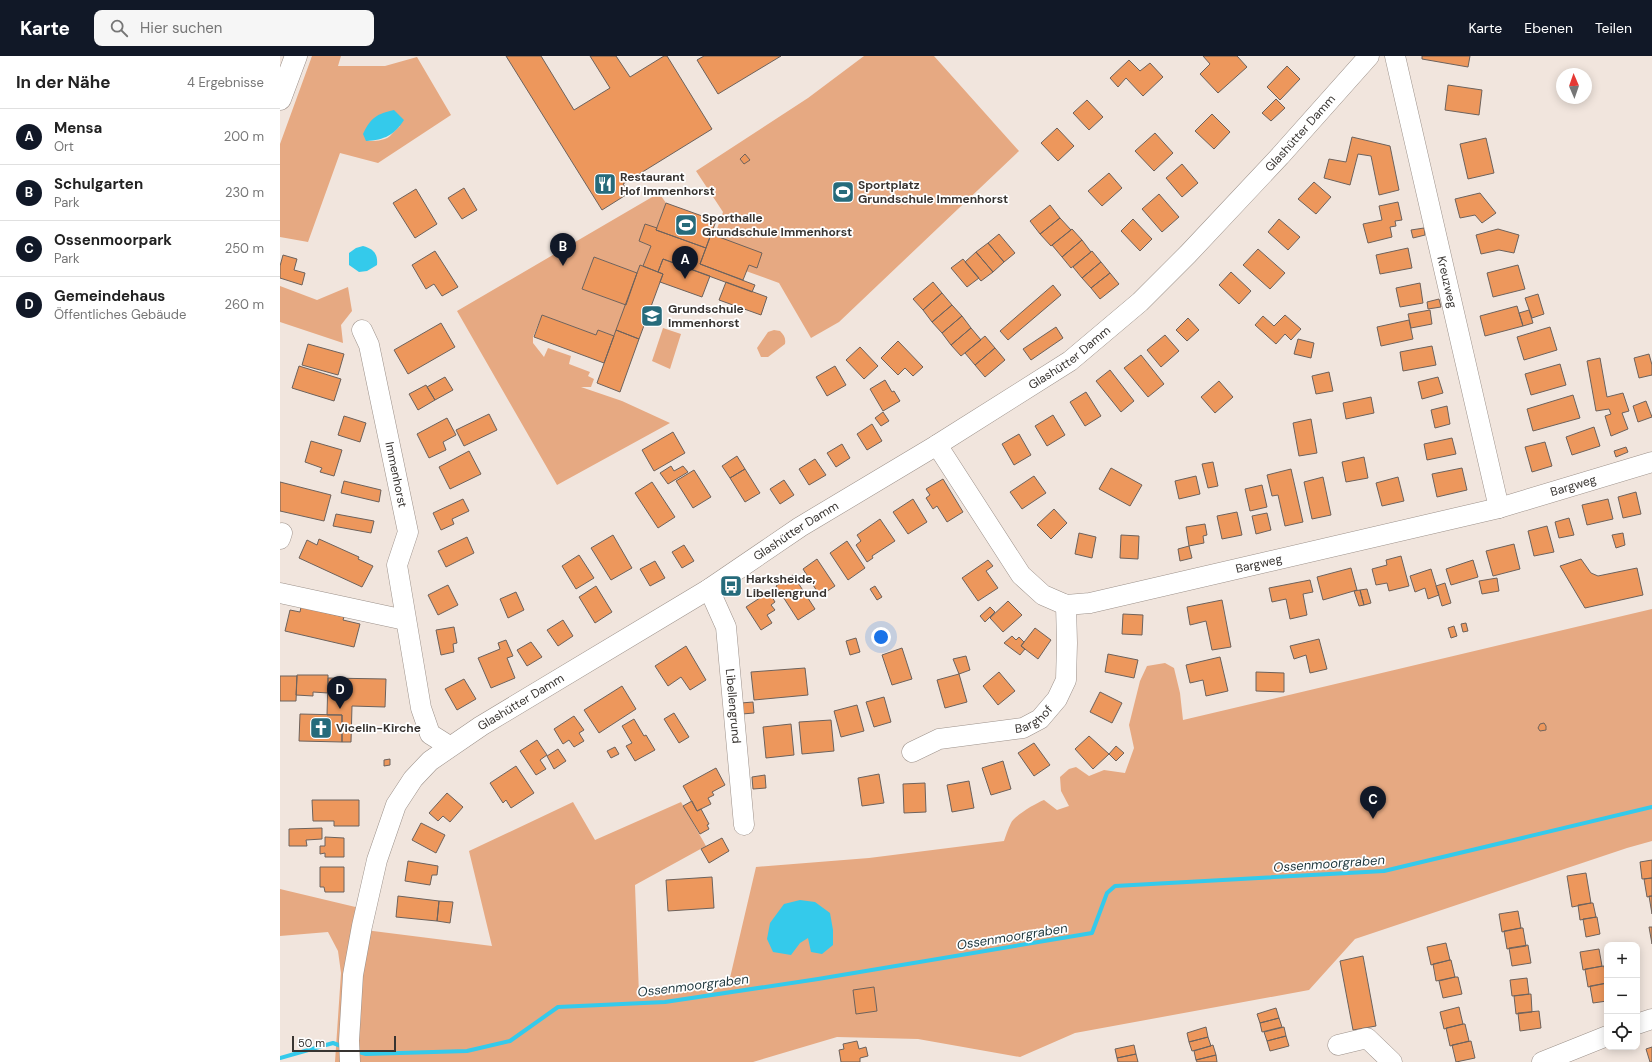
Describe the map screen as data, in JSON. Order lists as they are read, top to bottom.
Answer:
{
  "streets": {
    "street": [
      "Glashütter Damm",
      "Kreuzweg",
      "Immenhorst",
      "Bargweg",
      "Libellengrund",
      "Barghof"
    ]
  },
  "crossings": [
    ["Glashütter Damm", "Immenhorst"],
    ["Glashütter Damm", "Bargweg"],
    ["Glashütter Damm", "Libellengrund"],
    ["Kreuzweg", "Bargweg"],
    ["Bargweg", "Barghof"]
  ],
  "water": ["Ossenmoorgraben"],
  "places": {
    "restaurant": ["Restaurant Hof Immenhorst"],
    "sports": ["Sportplatz Grundschule Immenhorst", "Sporthalle Grundschule Immenhorst"],
    "school or university": ["Grundschule Immenhorst"],
    "bus stop": ["Harksheide, Libellengrund"],
    "church": ["Vicelin-Kirche"]
  },
  "scale_bar": "50 m",
  "north": "top",
  "page": {
    "header": "Karte",
    "search": "Hier suchen",
    "nav": ["Karte", "Ebenen", "Teilen"],
    "heading": ["In der Nähe", "4 Ergebnisse"],
    "list": [
      {
        "mark": "A",
        "name": "Mensa",
        "note": "Ort",
        "value": "200 m"
      },
      {
        "mark": "B",
        "name": "Schulgarten",
        "note": "Park",
        "value": "230 m"
      },
      {
        "mark": "C",
        "name": "Ossenmoorpark",
        "note": "Park",
        "value": "250 m"
      },
      {
        "mark": "D",
        "name": "Gemeindehaus",
        "note": "Öffentliches Gebäude",
        "value": "260 m"
      }
    ],
    "pins": [
      "B",
      "A",
      "D",
      "C"
    ],
    "map_buttons": ["+", "−"],
    "scale": "50 m"
  }
}
